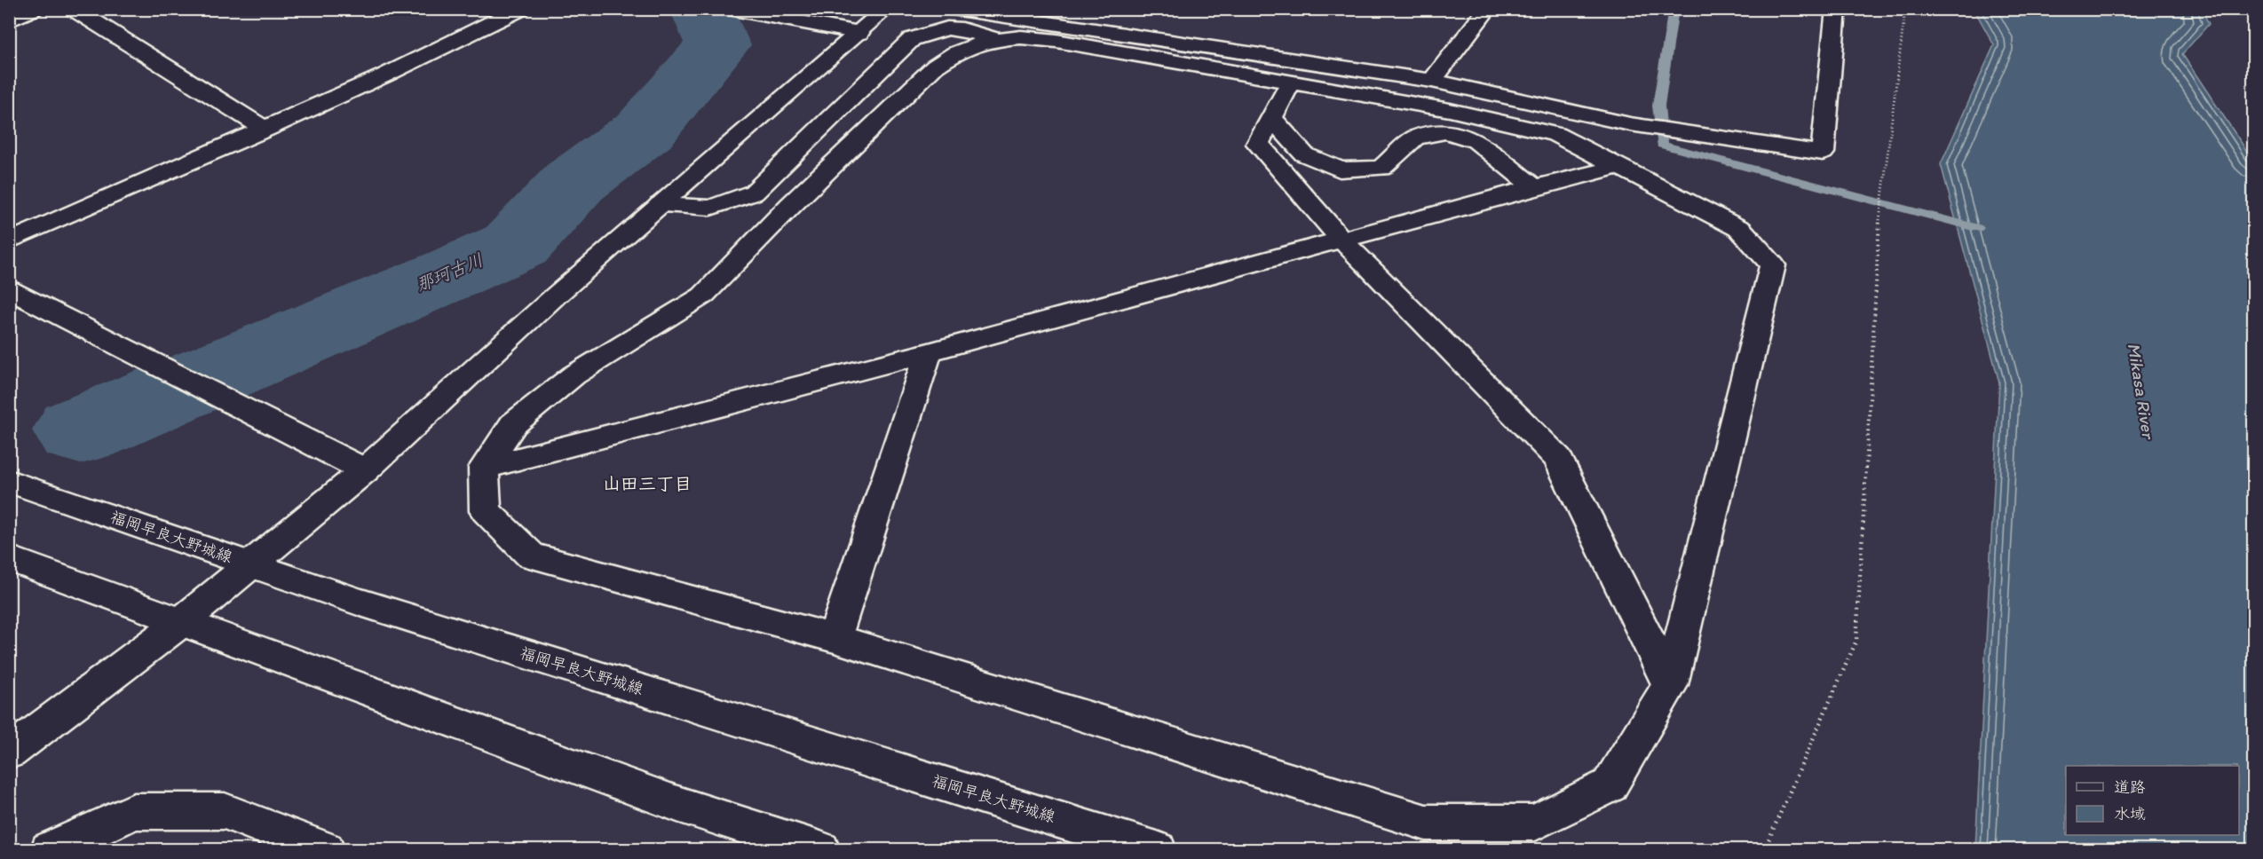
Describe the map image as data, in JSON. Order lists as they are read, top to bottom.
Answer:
{
  "streets": {
    "street": ["福岡早良大野城線"]
  },
  "districts": ["山田三丁目"],
  "water": ["那珂古川", "Mikasa River"],
  "legend": ["道路", "水域"]
}
